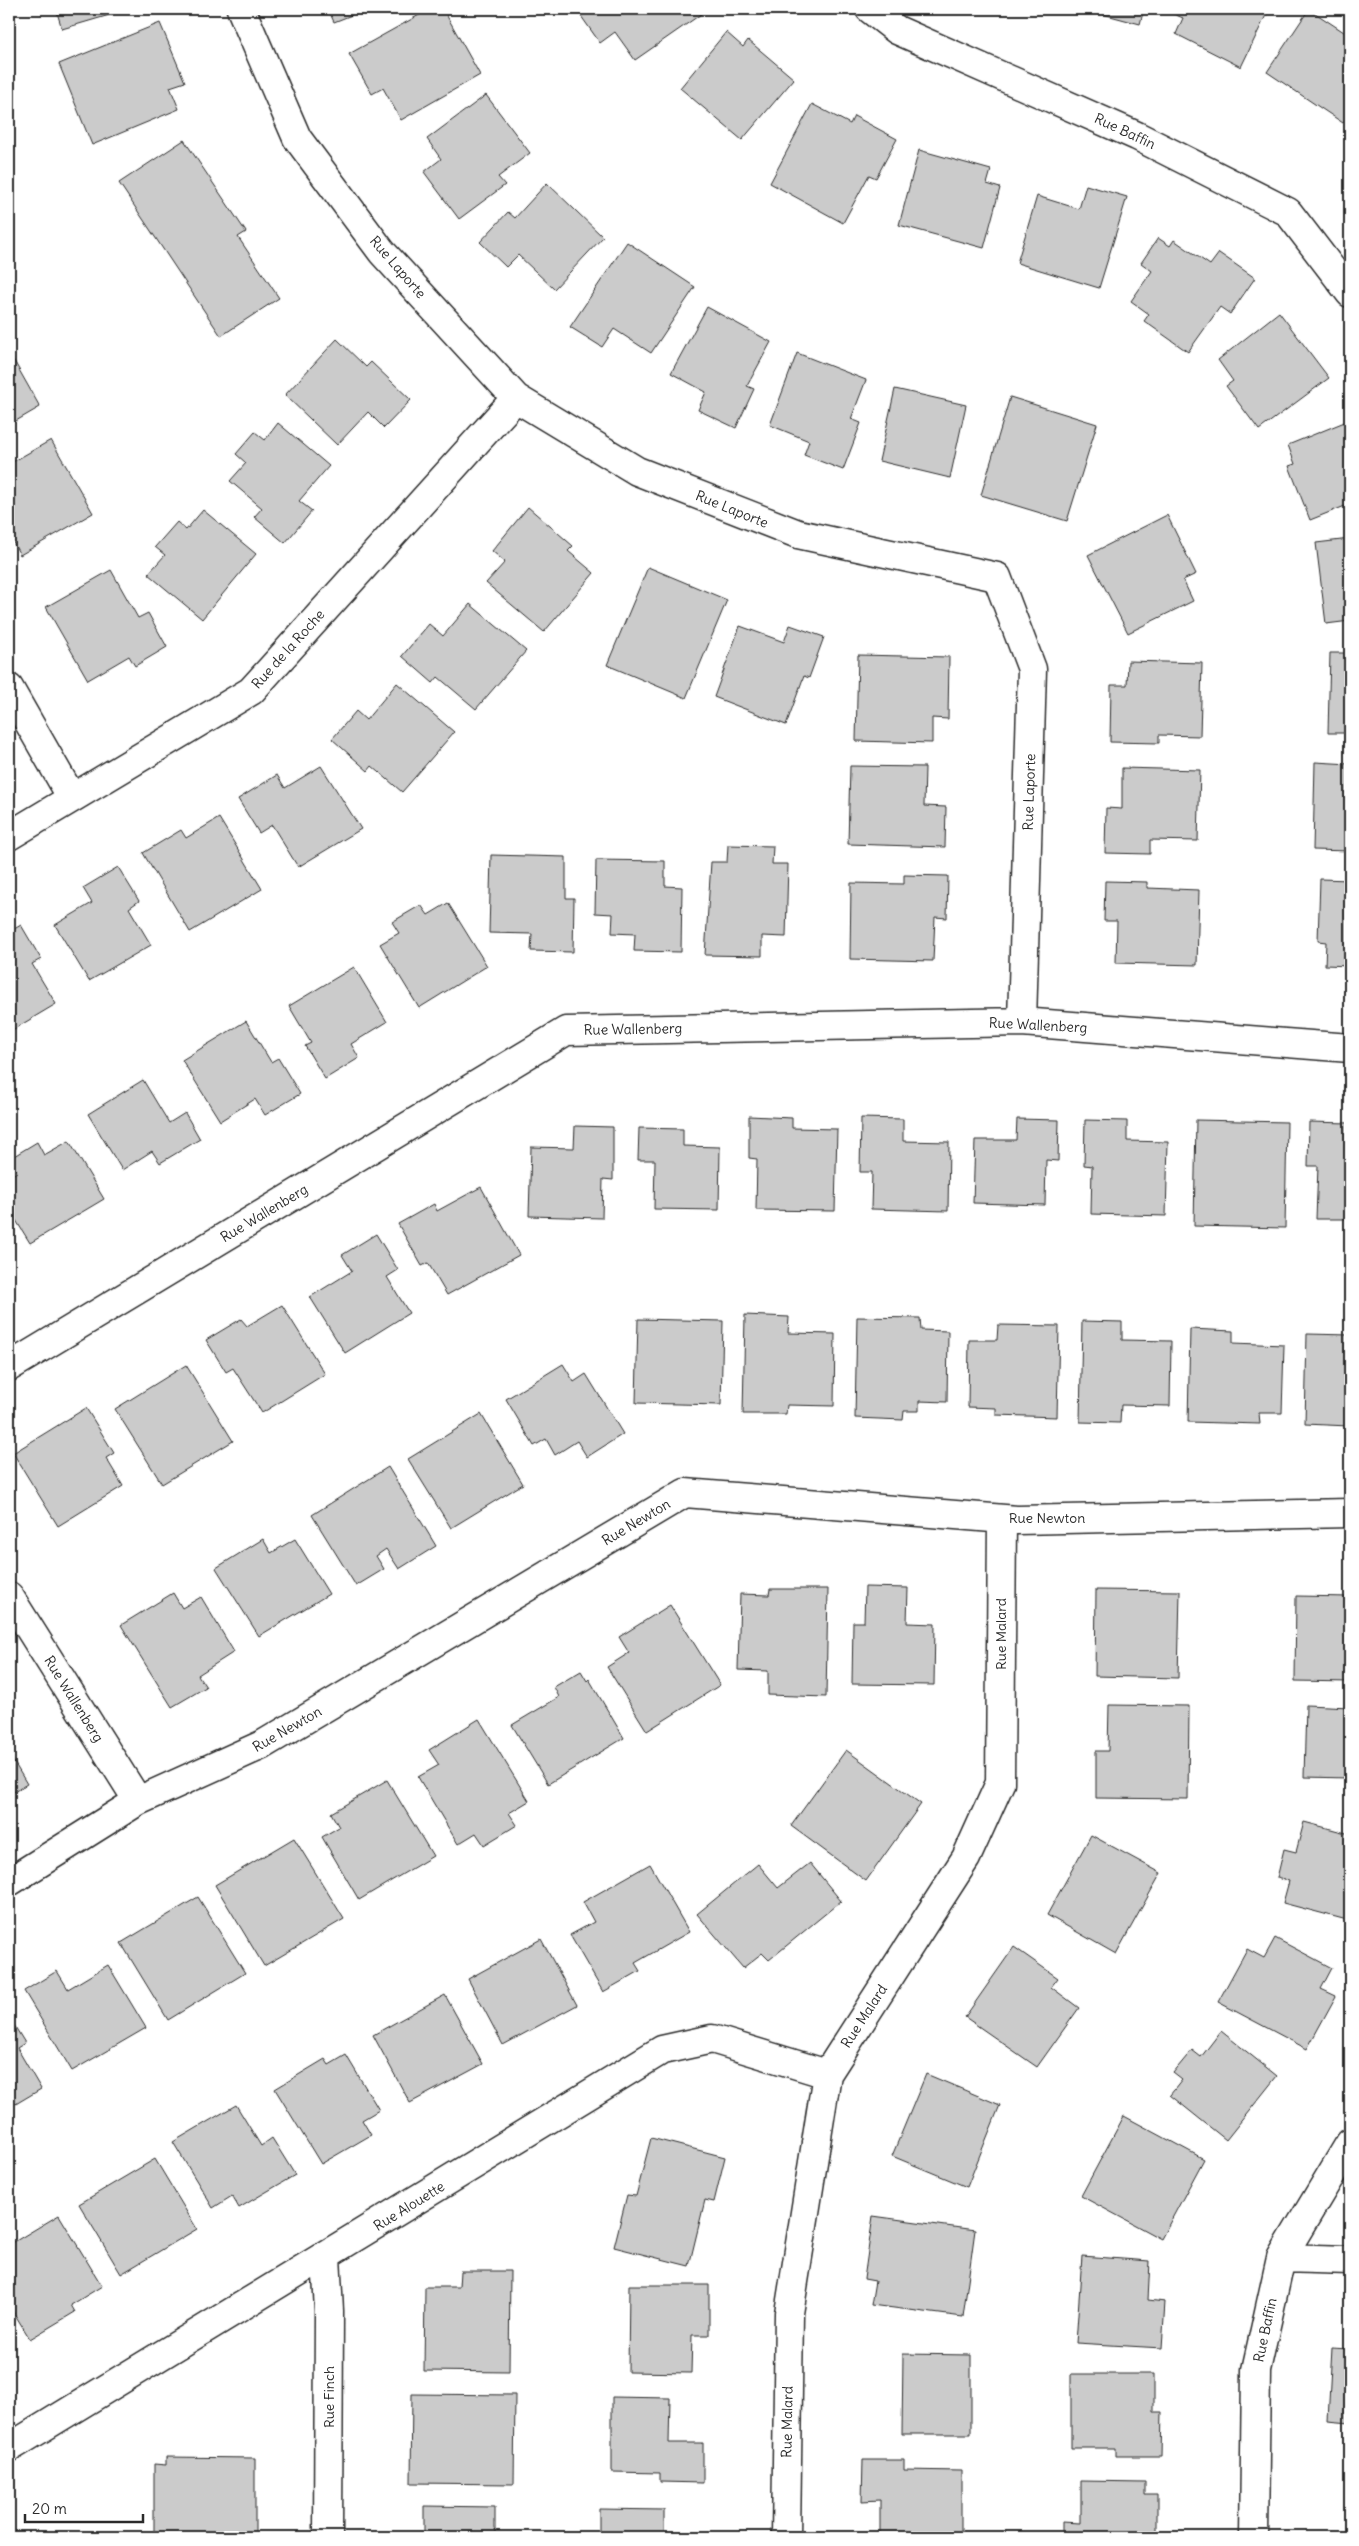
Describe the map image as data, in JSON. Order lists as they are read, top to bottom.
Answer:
{
  "streets": {
    "street": [
      "Rue Baffin",
      "Rue Laporte",
      "Rue de la Roche",
      "Rue Wallenberg",
      "Rue Newton",
      "Rue Malard",
      "Rue Alouette",
      "Rue Finch"
    ]
  },
  "crossings": [
    ["Rue Laporte", "Rue de la Roche"],
    ["Rue Laporte", "Rue Wallenberg"],
    ["Rue Wallenberg", "Rue Newton"],
    ["Rue Newton", "Rue Malard"],
    ["Rue Malard", "Rue Alouette"],
    ["Rue Alouette", "Rue Finch"]
  ],
  "scale_bar": "20 m"
}
